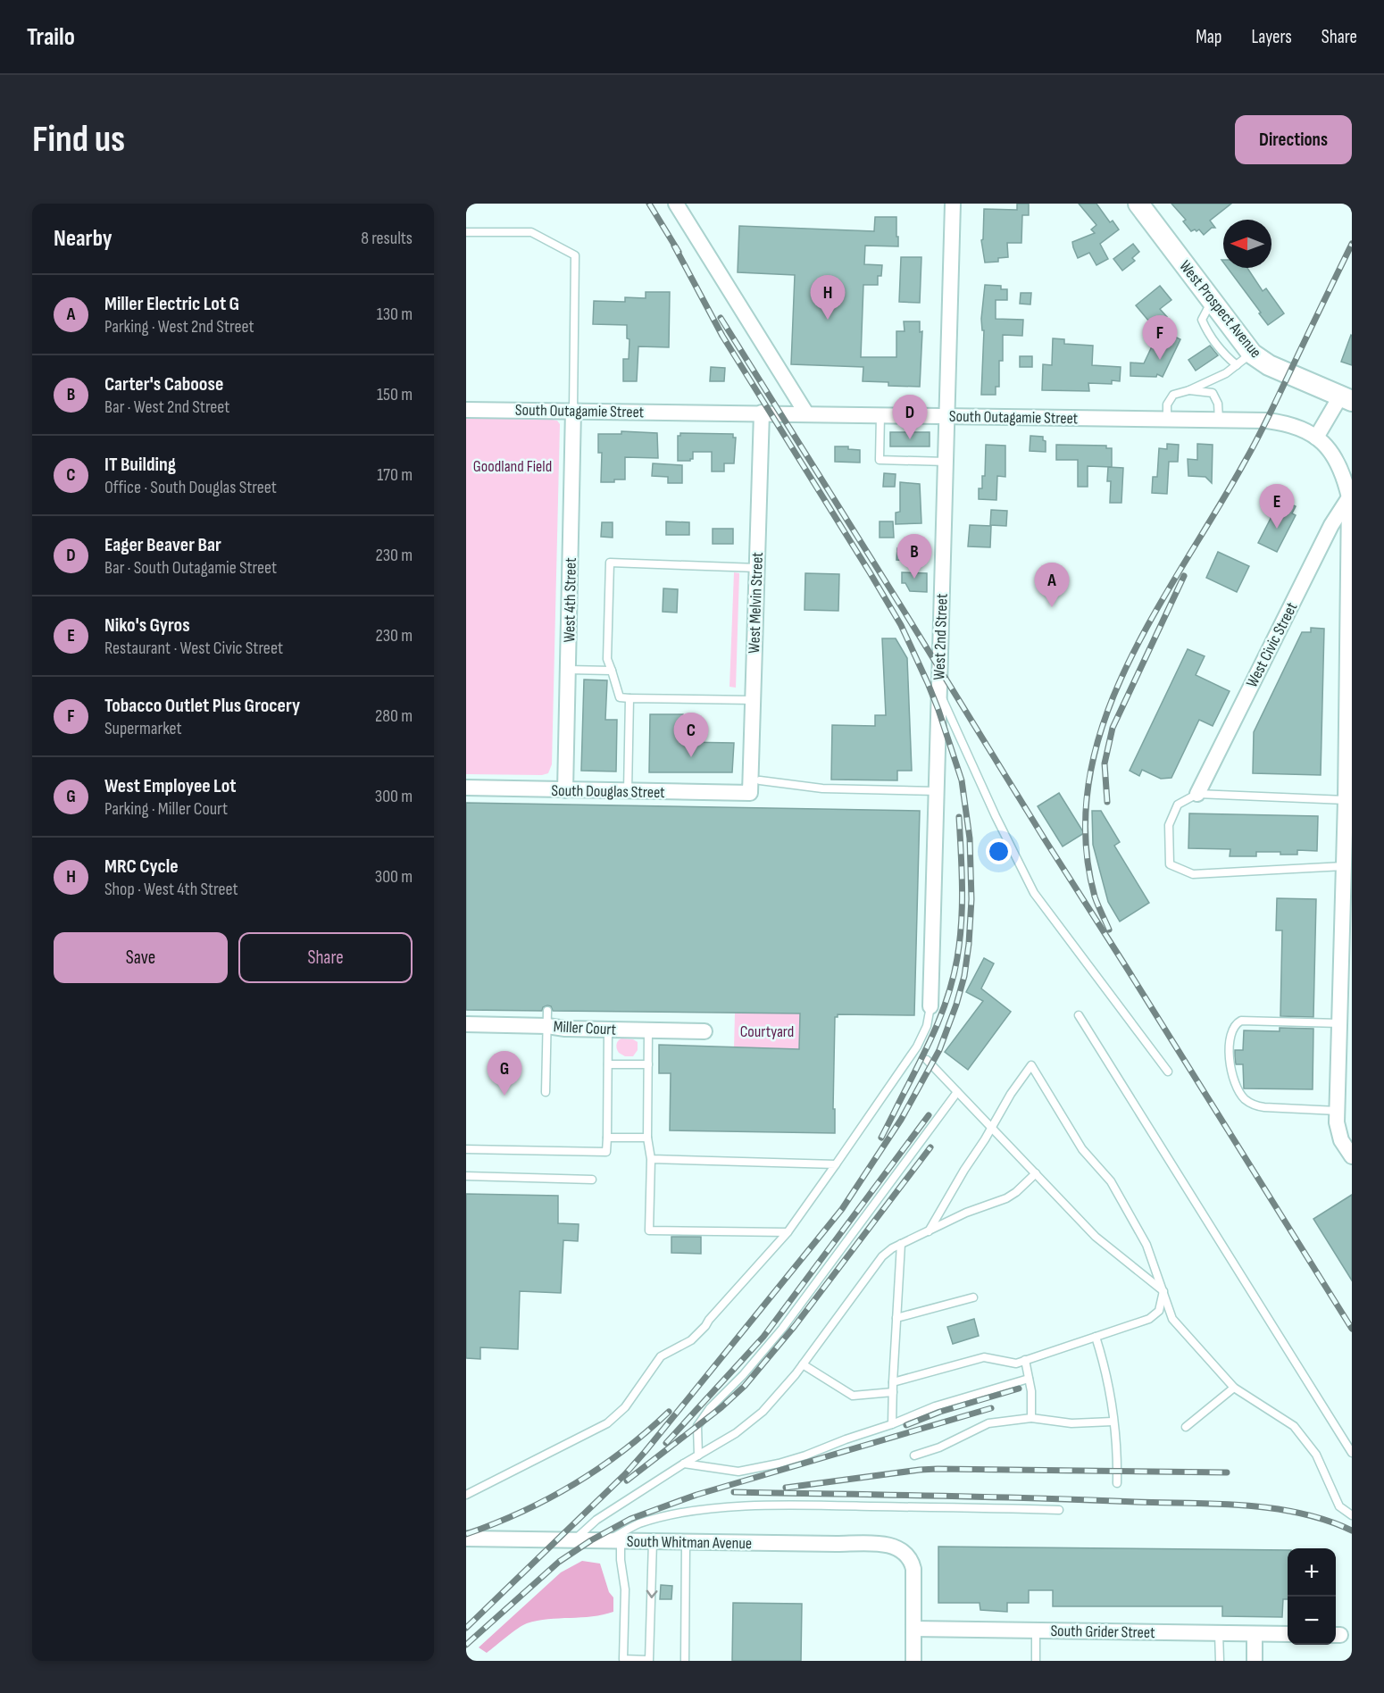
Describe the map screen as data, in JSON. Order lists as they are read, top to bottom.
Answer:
{
  "streets": {
    "main road": ["West Prospect Avenue"],
    "street": [
      "South Outagamie Street",
      "West 4th Street",
      "West Melvin Street",
      "West 2nd Street",
      "West Civic Street",
      "South Douglas Street",
      "Miller Court",
      "South Whitman Avenue",
      "South Grider Street"
    ]
  },
  "crossings": [
    ["South Outagamie Street", "West 4th Street"],
    ["South Outagamie Street", "West Melvin Street"],
    ["South Outagamie Street", "West 2nd Street"],
    ["South Outagamie Street", "West Civic Street"],
    ["West 4th Street", "South Douglas Street"],
    ["West Melvin Street", "South Douglas Street"],
    ["South Whitman Avenue", "South Grider Street"]
  ],
  "parks": ["Goodland Field", "Courtyard"],
  "north": "left",
  "page": {
    "header": "Trailo",
    "nav": ["Map", "Layers", "Share"],
    "buttons": [
      "Directions",
      ["Save", "Share"]
    ],
    "title": "Find us",
    "heading": ["Nearby", "8 results"],
    "list": [
      {
        "mark": "A",
        "name": "Miller Electric Lot G",
        "note": "Parking · West 2nd Street",
        "value": "130 m"
      },
      {
        "mark": "B",
        "name": "Carter's Caboose",
        "note": "Bar · West 2nd Street",
        "value": "150 m"
      },
      {
        "mark": "C",
        "name": "IT Building",
        "note": "Office · South Douglas Street",
        "value": "170 m"
      },
      {
        "mark": "D",
        "name": "Eager Beaver Bar",
        "note": "Bar · South Outagamie Street",
        "value": "230 m"
      },
      {
        "mark": "E",
        "name": "Niko's Gyros",
        "note": "Restaurant · West Civic Street",
        "value": "230 m"
      },
      {
        "mark": "F",
        "name": "Tobacco Outlet Plus Grocery",
        "note": "Supermarket",
        "value": "280 m"
      },
      {
        "mark": "G",
        "name": "West Employee Lot",
        "note": "Parking · Miller Court",
        "value": "300 m"
      },
      {
        "mark": "H",
        "name": "MRC Cycle",
        "note": "Shop · West 4th Street",
        "value": "300 m"
      }
    ],
    "pins": [
      "H",
      "F",
      "D",
      "E",
      "B",
      "A",
      "C",
      "G"
    ],
    "map_buttons": ["+", "−"]
  }
}
